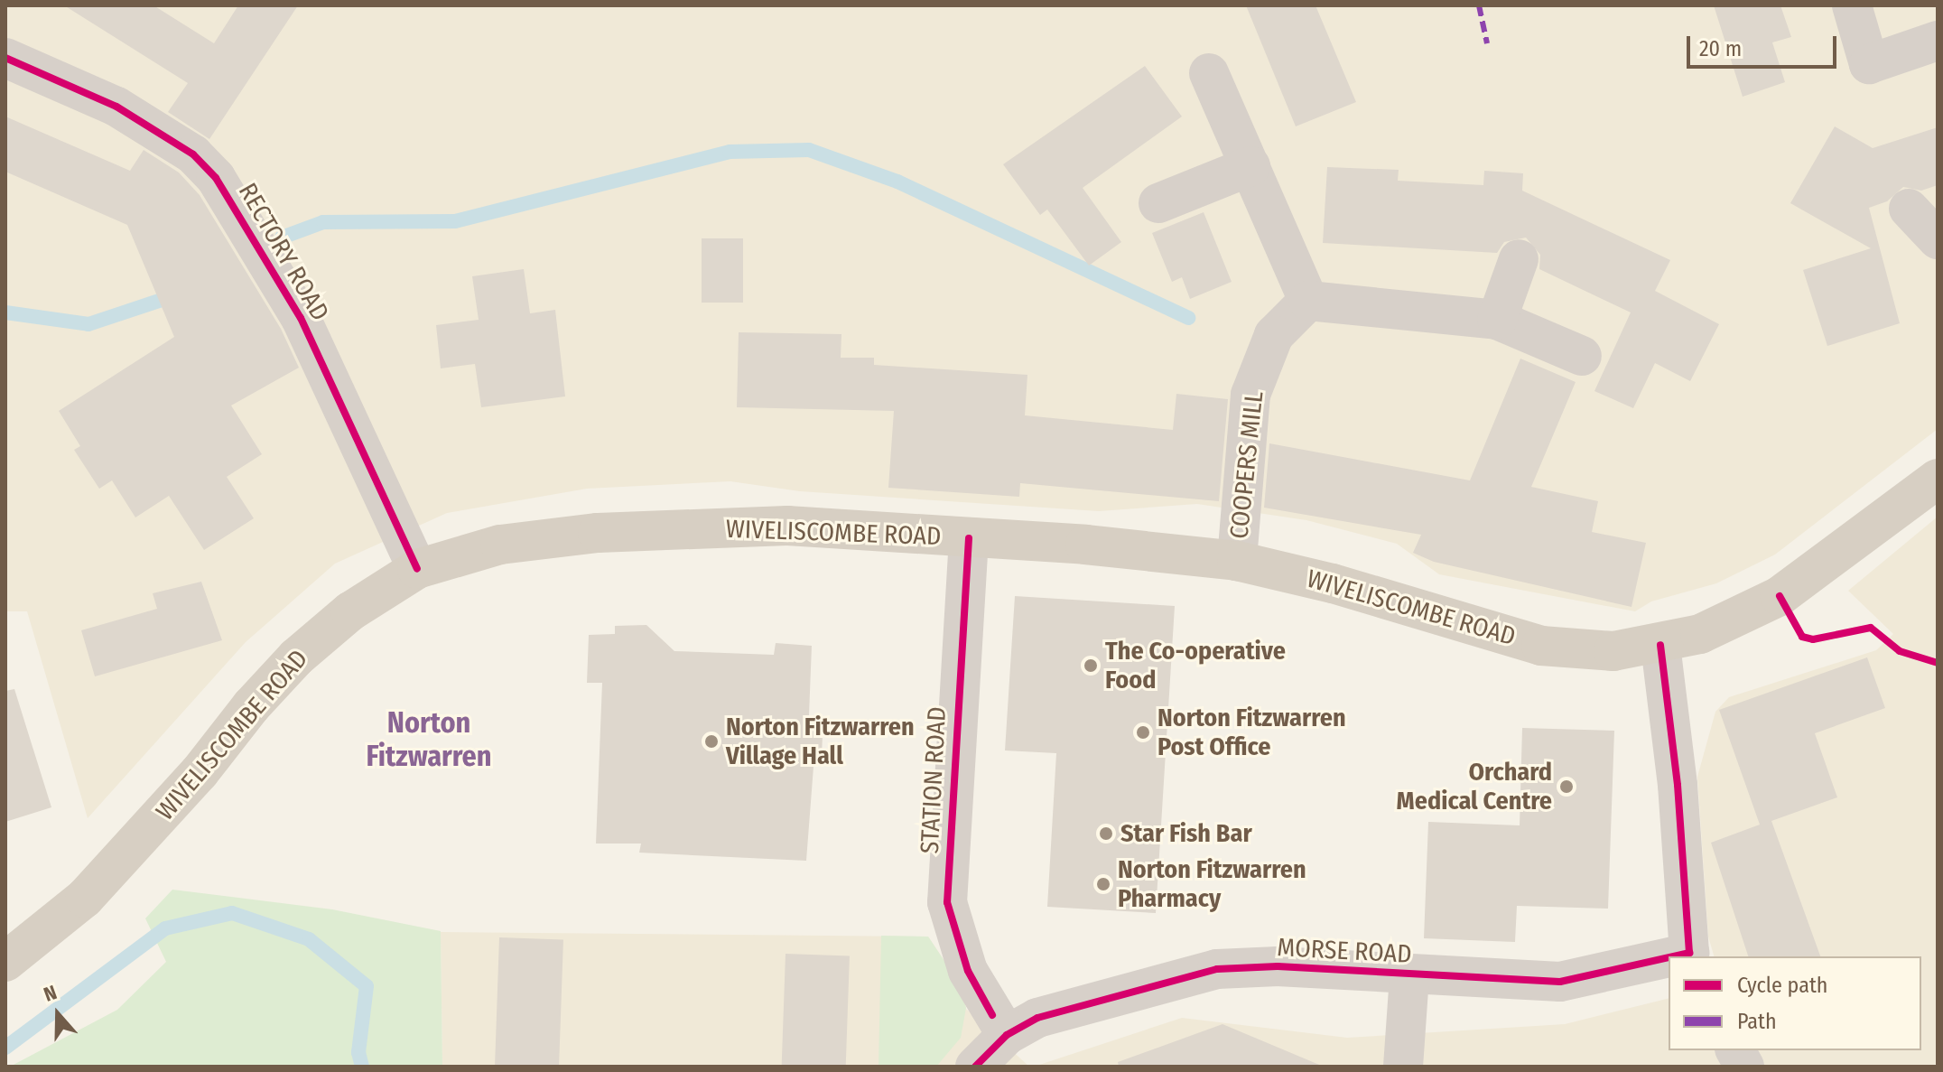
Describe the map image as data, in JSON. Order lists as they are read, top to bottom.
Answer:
{
  "streets": {
    "main road": ["WIVELISCOMBE ROAD"],
    "street": [
      "RECTORY ROAD",
      "COOPERS MILL",
      "STATION ROAD",
      "MORSE ROAD"
    ]
  },
  "crossings": [
    ["RECTORY ROAD", "WIVELISCOMBE ROAD"],
    ["COOPERS MILL", "WIVELISCOMBE ROAD"],
    ["WIVELISCOMBE ROAD", "STATION ROAD"],
    ["WIVELISCOMBE ROAD", "MORSE ROAD"],
    ["STATION ROAD", "MORSE ROAD"]
  ],
  "districts": ["Norton Fitzwarren"],
  "places": [
    "The Co-operative Food",
    "Norton Fitzwarren Post Office",
    "Norton Fitzwarren Village Hall",
    "Orchard Medical Centre",
    "Star Fish Bar",
    "Norton Fitzwarren Pharmacy"
  ],
  "legend": ["Cycle path", "Path"],
  "scale_bar": "20 m",
  "north": "top"
}
